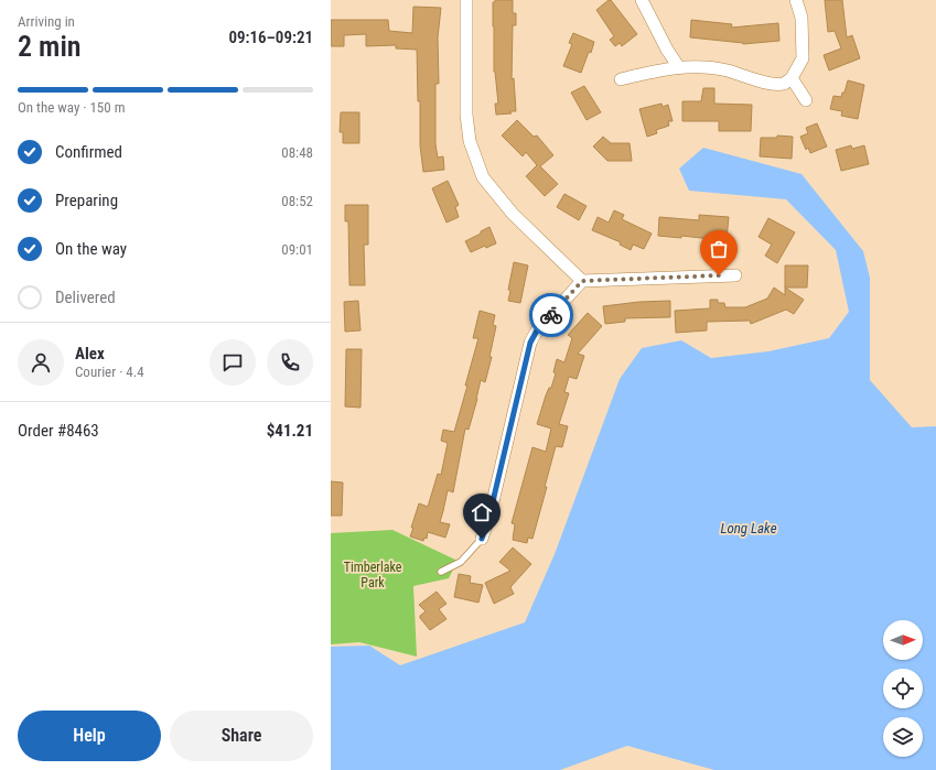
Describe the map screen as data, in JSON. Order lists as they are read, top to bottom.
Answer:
{
  "water": ["Long Lake"],
  "parks": ["Timberlake Park"],
  "north": "right",
  "page": {
    "heading": ["2 min", "Arriving in", "09:16–09:21"],
    "panel": [
      "Alex",
      "Courier · 4.4",
      "Order #8463",
      "$41.21"
    ],
    "bar": "On the way · 150 m",
    "list": [
      ["Confirmed", "08:48"],
      ["Preparing", "08:52"],
      ["On the way", "09:01"],
      "Delivered"
    ],
    "buttons": ["Help", "Share"]
  }
}
